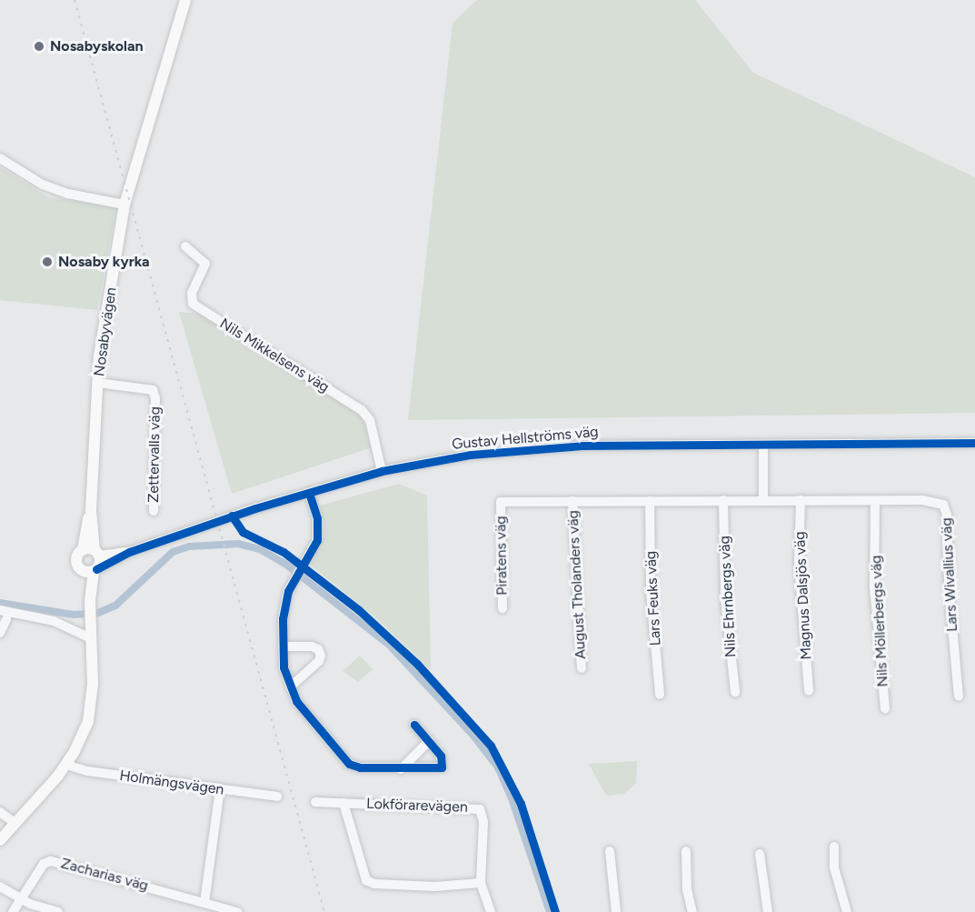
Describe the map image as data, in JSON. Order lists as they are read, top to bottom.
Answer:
{
  "streets": {
    "main road": ["Nosabyvägen"],
    "street": [
      "Nils Mikkelsens väg",
      "Gustav Hellströms väg",
      "Zettervalls väg",
      "Piratens väg",
      "Lars Wivallius väg",
      "August Tholanders väg",
      "Magnus Dalsjös väg",
      "Nils Ehrnbergs väg",
      "Lars Feuks väg",
      "Nils Möllerbergs väg",
      "Holmängsvägen",
      "Lokförarevägen",
      "Zacharias väg"
    ]
  },
  "crossings": [
    ["Nosabyvägen", "Gustav Hellströms väg"],
    ["Nosabyvägen", "Zettervalls väg"],
    ["Nils Mikkelsens väg", "Gustav Hellströms väg"],
    ["Piratens väg", "Lars Wivallius väg"],
    ["Lars Wivallius väg", "August Tholanders väg"],
    ["Lars Wivallius väg", "Magnus Dalsjös väg"],
    ["Lars Wivallius väg", "Nils Ehrnbergs väg"],
    ["Lars Wivallius väg", "Lars Feuks väg"],
    ["Lars Wivallius väg", "Nils Möllerbergs väg"]
  ],
  "places": ["Nosabyskolan", "Nosaby kyrka"]
}
